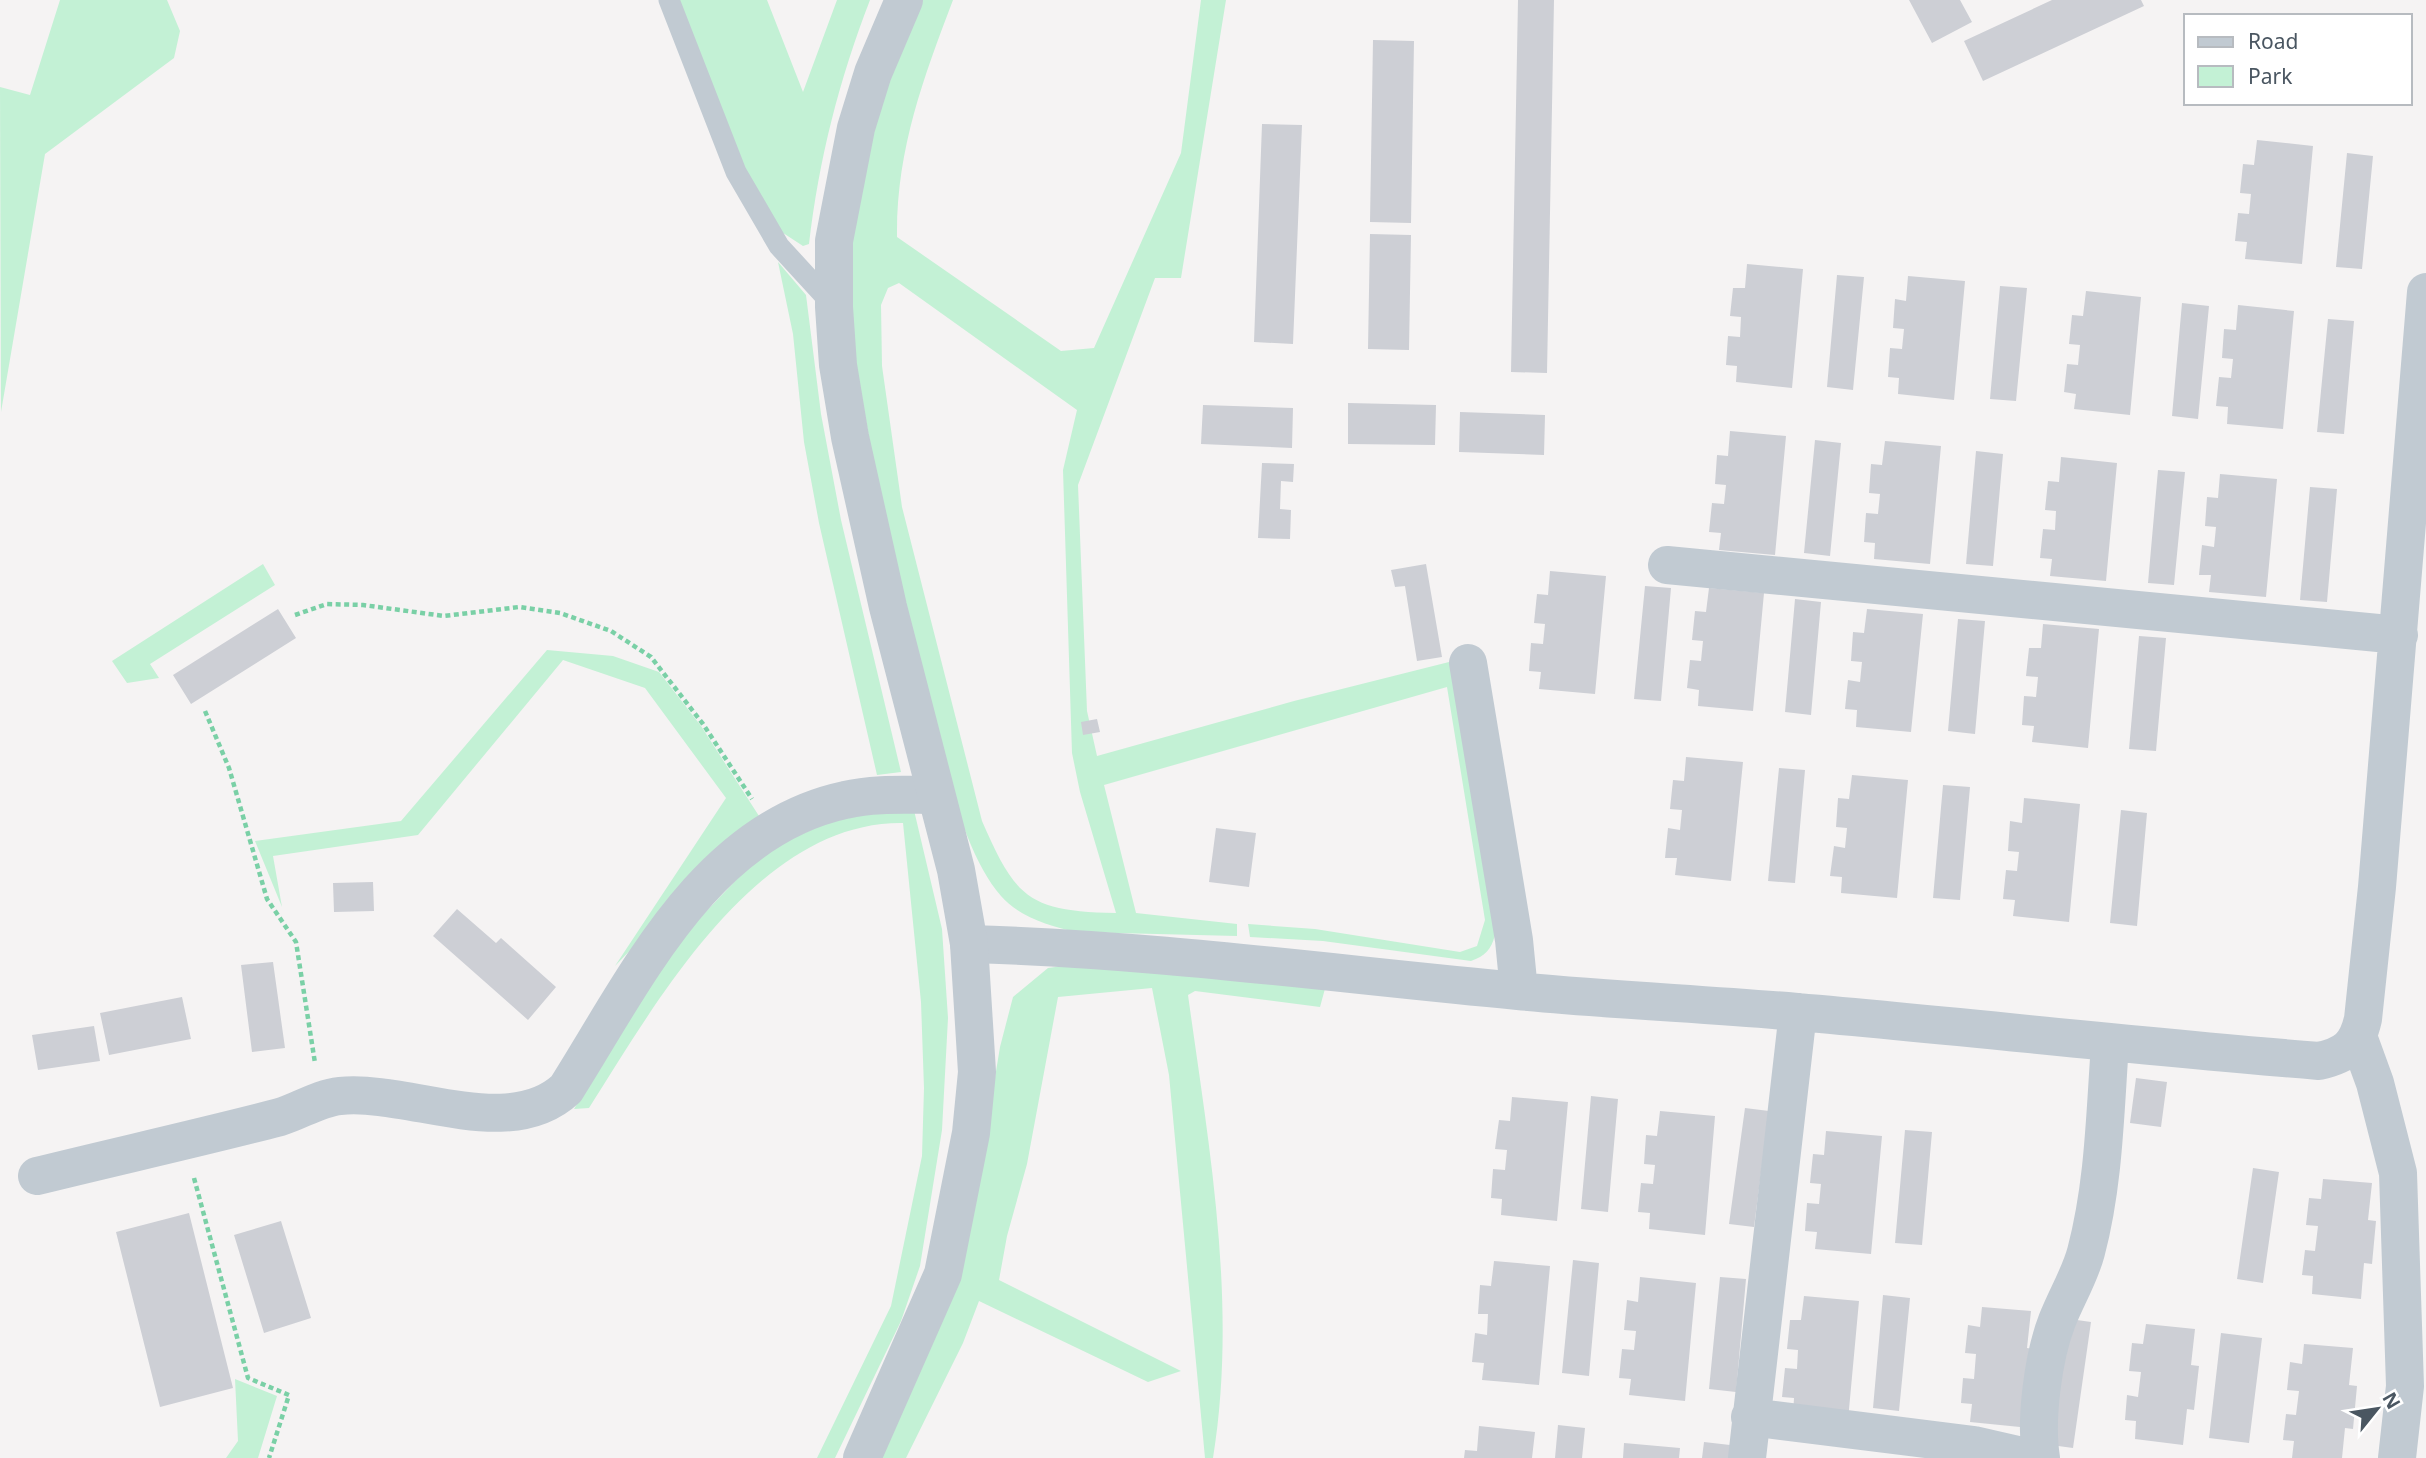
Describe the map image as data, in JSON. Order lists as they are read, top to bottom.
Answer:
{
  "legend": ["Road", "Park"],
  "north": "top right"
}
